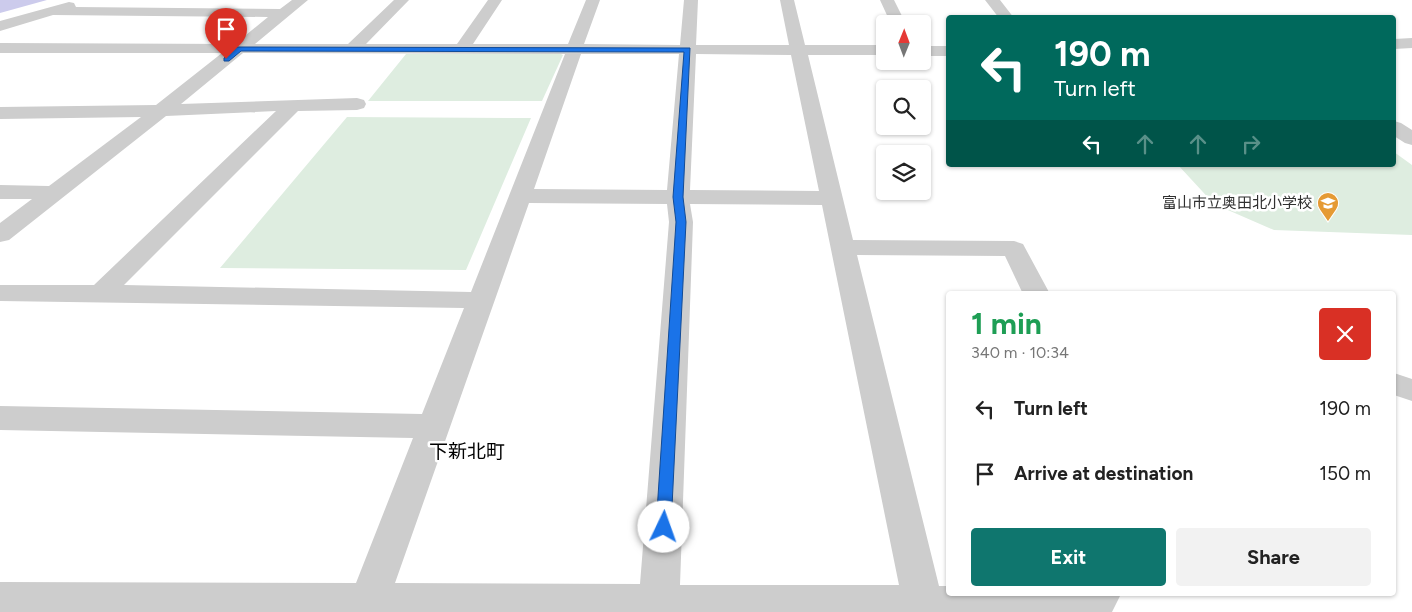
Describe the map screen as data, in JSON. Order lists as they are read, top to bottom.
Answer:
{
  "districts": ["下新北町"],
  "places": {
    "school or university": ["富山市立奥田北小学校"]
  },
  "north": "top",
  "page": {
    "turn": ["190 m", "Turn left"],
    "heading": ["1 min", "340 m · 10:34"],
    "list": [
      {
        "name": "Turn left",
        "value": "190 m"
      },
      {
        "name": "Arrive at destination",
        "value": "150 m"
      }
    ],
    "buttons": ["Exit", "Share"]
  }
}
